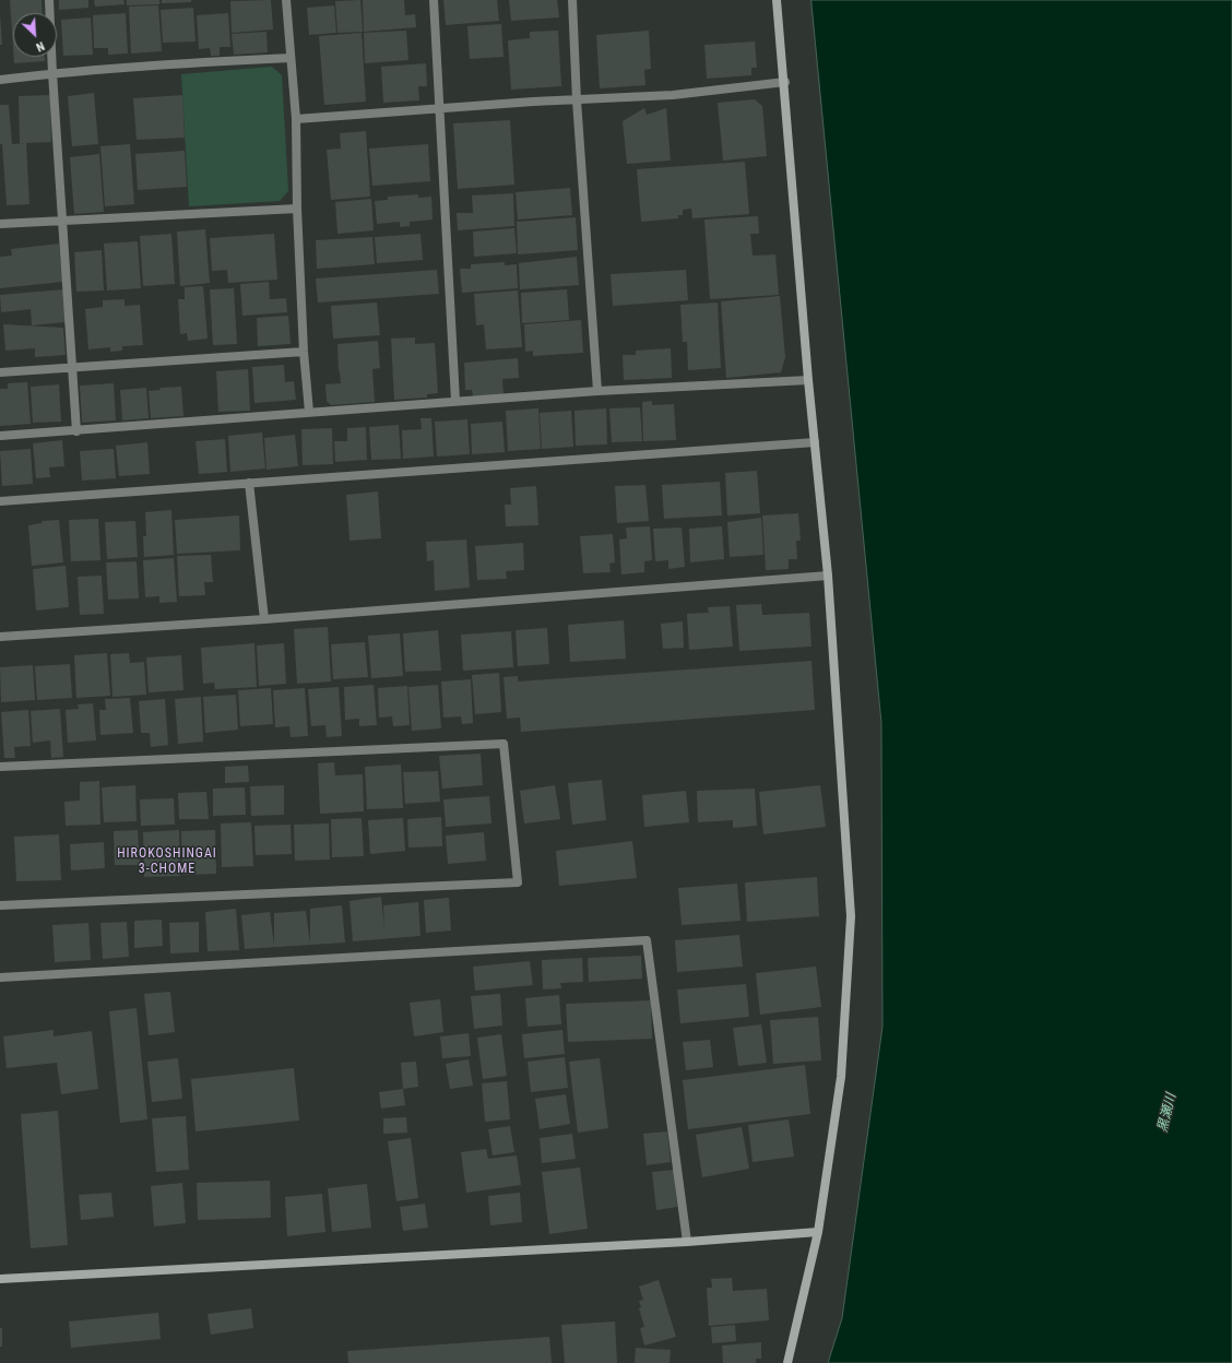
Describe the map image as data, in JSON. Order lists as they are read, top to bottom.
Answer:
{
  "districts": ["HIROKOSHINGAI 3-CHOME"],
  "water": ["黒瀬川"],
  "north": "bottom right"
}
